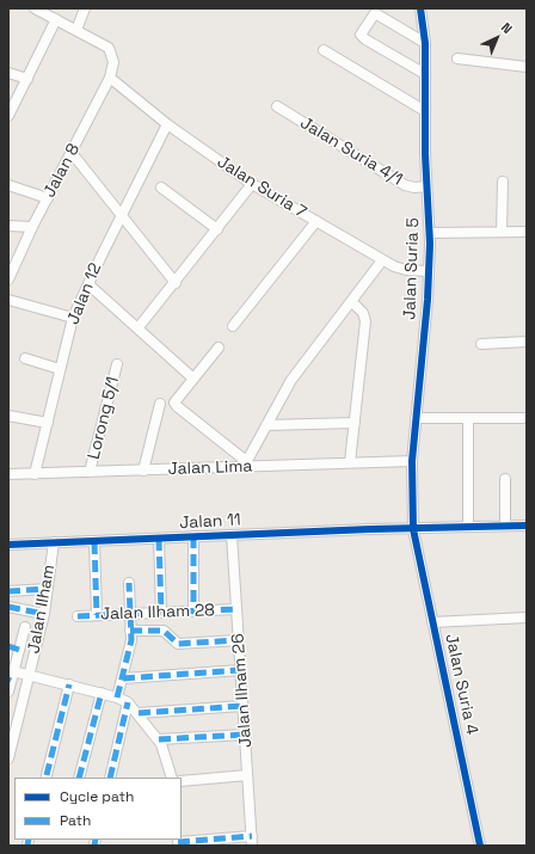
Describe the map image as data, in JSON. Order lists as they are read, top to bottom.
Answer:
{
  "streets": {
    "street": [
      "Jalan Suria 4/1",
      "Jalan 8",
      "Jalan Suria 7",
      "Jalan Suria 5",
      "Jalan 12",
      "Lorong 5/1",
      "Jalan Lima",
      "Jalan 11",
      "Jalan Ilham",
      "Jalan Ilham 28",
      "Jalan Suria 4",
      "Jalan Ilham 26"
    ]
  },
  "crossings": [
    ["Jalan Suria 4/1", "Jalan Suria 5"],
    ["Jalan 8", "Jalan Suria 7"],
    ["Jalan Suria 7", "Jalan Suria 5"],
    ["Jalan Suria 7", "Jalan 12"],
    ["Jalan Suria 5", "Jalan Lima"],
    ["Jalan Suria 5", "Jalan 11"],
    ["Jalan Suria 5", "Jalan Suria 4"],
    ["Jalan 12", "Jalan Lima"],
    ["Lorong 5/1", "Jalan Lima"],
    ["Jalan 11", "Jalan Ilham"],
    ["Jalan 11", "Jalan Suria 4"],
    ["Jalan 11", "Jalan Ilham 26"],
    ["Jalan Ilham 28", "Jalan Ilham 26"]
  ],
  "legend": ["Cycle path", "Path"],
  "north": "top right"
}
